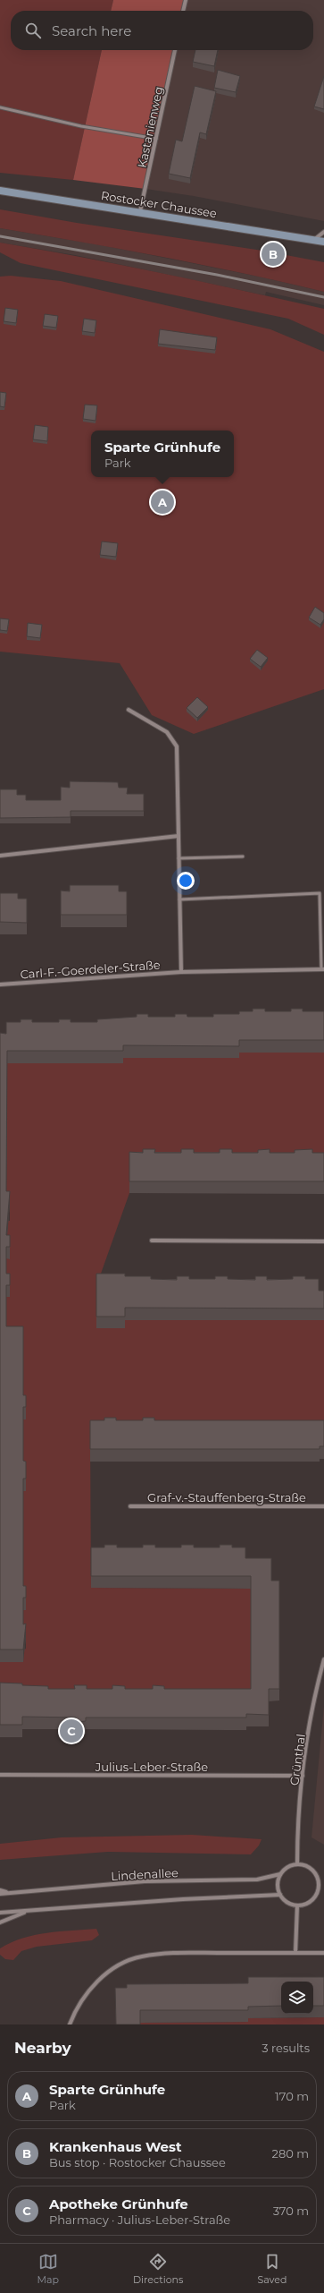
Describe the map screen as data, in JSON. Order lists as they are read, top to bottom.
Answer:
{
  "streets": {
    "main road": ["Rostocker Chaussee"],
    "street": [
      "Kastanienweg",
      "Carl-F.-Goerdeler-Straße",
      "Graf-v.-Stauffenberg-Straße",
      "Grünthal",
      "Julius-Leber-Straße",
      "Lindenallee"
    ]
  },
  "crossings": [
    ["Kastanienweg", "Rostocker Chaussee"],
    ["Grünthal", "Julius-Leber-Straße"],
    ["Grünthal", "Lindenallee"]
  ],
  "page": {
    "search": "Search here",
    "pins": ["B", "A", "C"],
    "popup": ["Sparte Grünhufe", "Park"],
    "heading": ["Nearby", "3 results"],
    "list": [
      {
        "mark": "A",
        "name": "Sparte Grünhufe",
        "note": "Park",
        "value": "170 m"
      },
      {
        "mark": "B",
        "name": "Krankenhaus West",
        "note": "Bus stop · Rostocker Chaussee",
        "value": "280 m"
      },
      {
        "mark": "C",
        "name": "Apotheke Grünhufe",
        "note": "Pharmacy · Julius-Leber-Straße",
        "value": "370 m"
      }
    ],
    "nav": ["Map", "Directions", "Saved"]
  }
}
